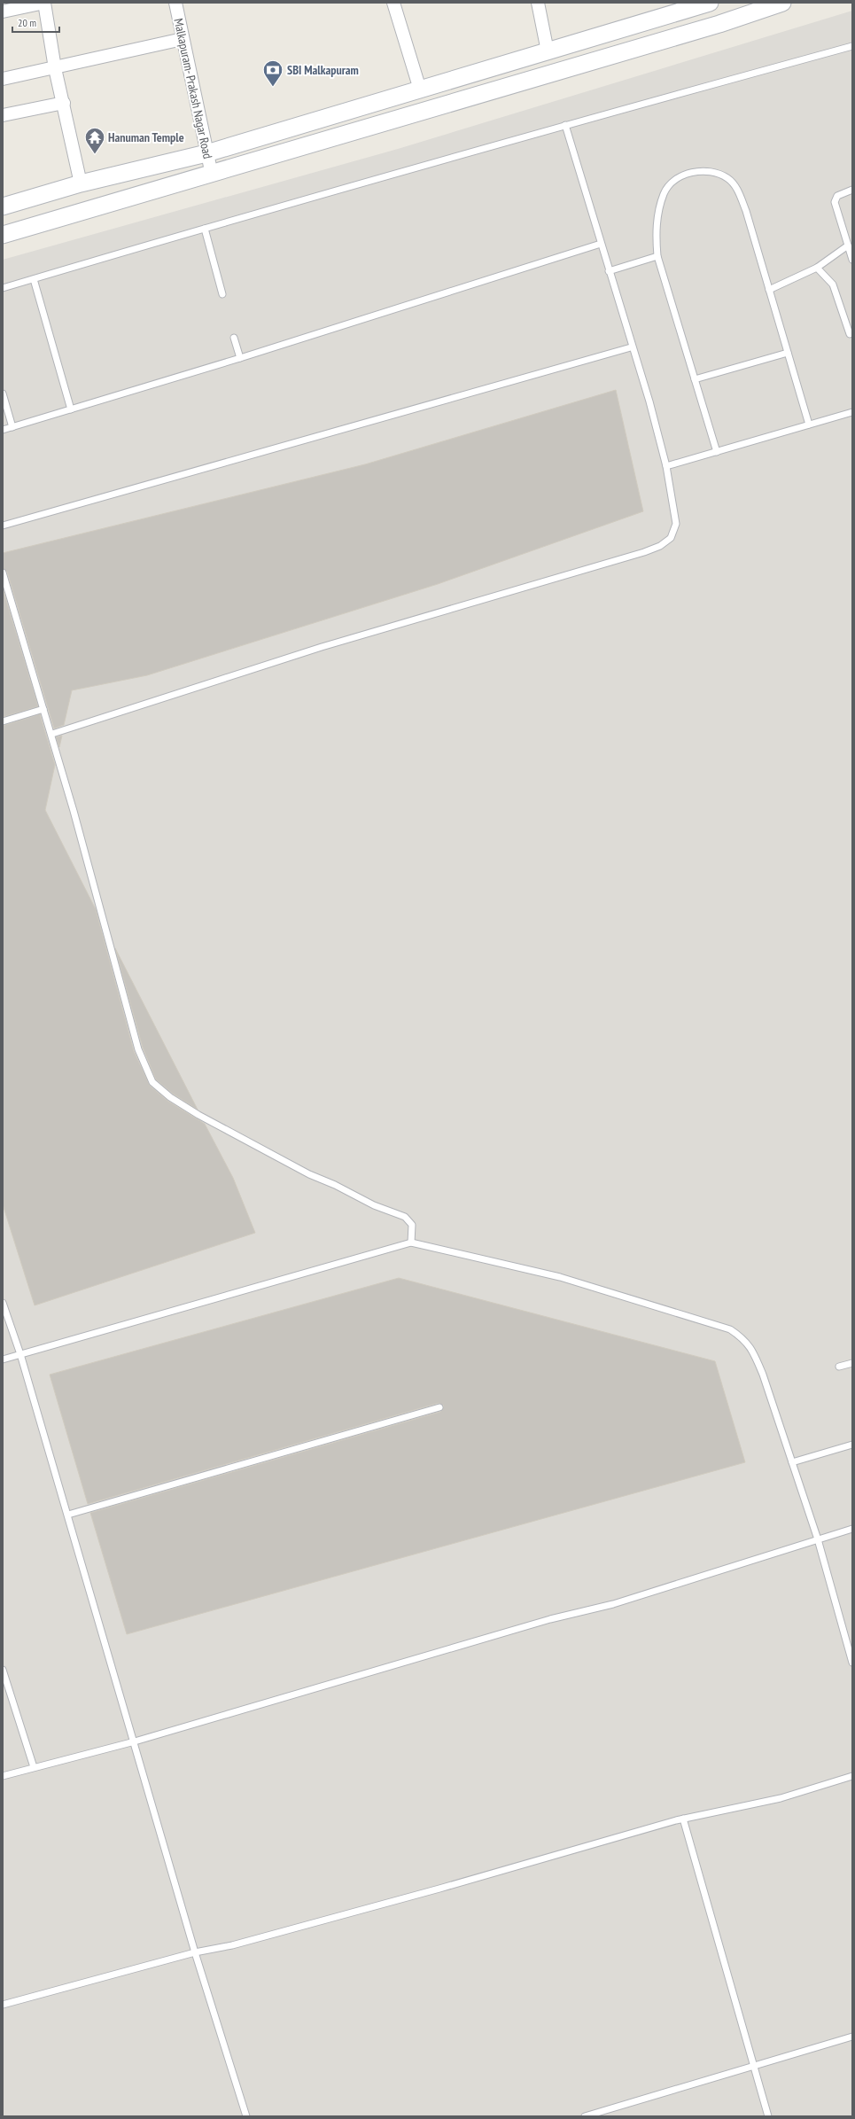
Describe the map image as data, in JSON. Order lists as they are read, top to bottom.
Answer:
{
  "streets": {
    "street": ["Malkapuram- Prakash Nagar Road"]
  },
  "places": {
    "bank": ["SBI Malkapuram"],
    "temple": ["Hanuman Temple"]
  },
  "scale_bar": "20 m"
}
